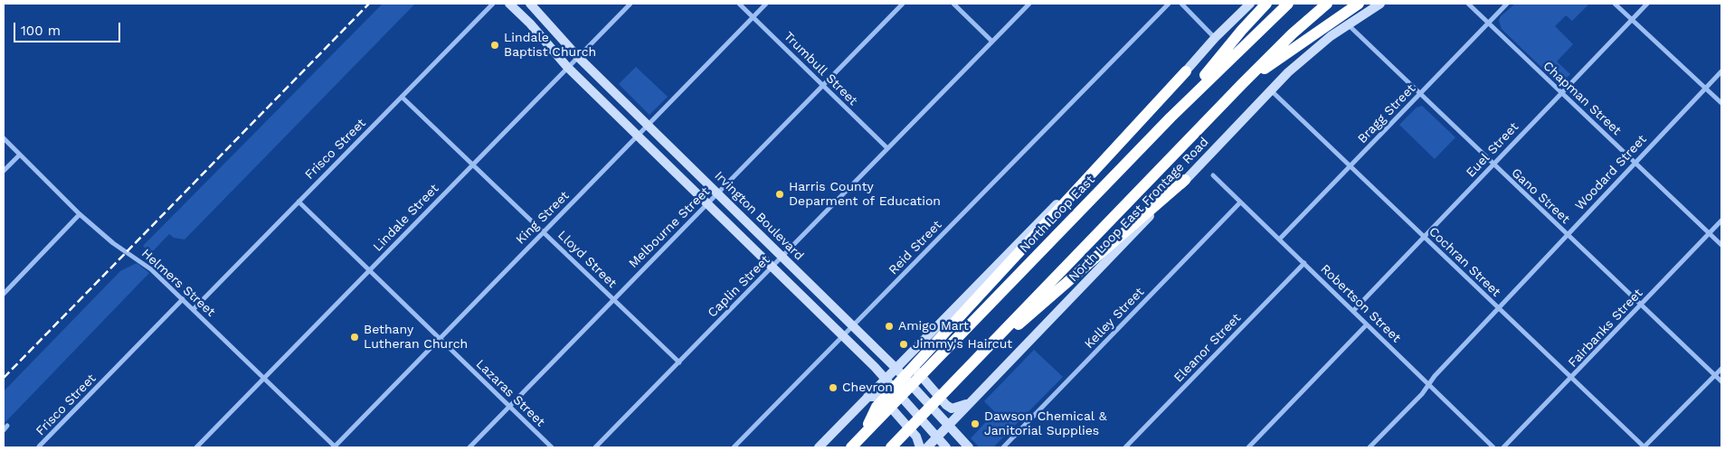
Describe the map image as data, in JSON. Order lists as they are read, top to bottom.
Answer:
{
  "streets": {
    "highway": ["North Loop East"],
    "main road": ["North Loop East Frontage Road", "Irvington Boulevard"],
    "street": [
      "Trumbull Street",
      "Chapman Street",
      "Bragg Street",
      "Frisco Street",
      "Euel Street",
      "Woodard Street",
      "Gano Street",
      "Lindale Street",
      "King Street",
      "Melbourne Street",
      "Reid Street",
      "Lloyd Street",
      "Cochran Street",
      "Helmers Street",
      "Caplin Street",
      "Robertson Street",
      "Kelley Street",
      "Fairbanks Street",
      "Eleanor Street",
      "Lazaras Street"
    ]
  },
  "crossings": [
    ["Trumbull Street", "King Street"],
    ["Trumbull Street", "Melbourne Street"],
    ["Trumbull Street", "Caplin Street"],
    ["Chapman Street", "Bragg Street"],
    ["Chapman Street", "Euel Street"],
    ["Chapman Street", "Woodard Street"],
    ["Chapman Street", "Fairbanks Street"],
    ["Bragg Street", "Gano Street"],
    ["Bragg Street", "Cochran Street"],
    ["Bragg Street", "Robertson Street"],
    ["Frisco Street", "Lloyd Street"],
    ["Frisco Street", "Helmers Street"],
    ["Frisco Street", "Lazaras Street"],
    ["Euel Street", "Gano Street"],
    ["Euel Street", "Cochran Street"],
    ["Euel Street", "Robertson Street"],
    ["Woodard Street", "Gano Street"],
    ["Woodard Street", "Cochran Street"],
    ["Woodard Street", "Robertson Street"],
    ["Gano Street", "North Loop East Frontage Road"],
    ["Gano Street", "Fairbanks Street"],
    ["North Loop East Frontage Road", "Irvington Boulevard"],
    ["North Loop East Frontage Road", "Cochran Street"],
    ["Irvington Boulevard", "Lindale Street"],
    ["Irvington Boulevard", "King Street"],
    ["Irvington Boulevard", "Melbourne Street"],
    ["Irvington Boulevard", "Reid Street"],
    ["Irvington Boulevard", "Caplin Street"],
    ["Lindale Street", "Lloyd Street"],
    ["Lindale Street", "Helmers Street"],
    ["Lindale Street", "Lazaras Street"],
    ["King Street", "Lloyd Street"],
    ["King Street", "Helmers Street"],
    ["King Street", "Lazaras Street"],
    ["Melbourne Street", "Lloyd Street"],
    ["Melbourne Street", "Lazaras Street"],
    ["Lloyd Street", "Caplin Street"],
    ["Cochran Street", "Fairbanks Street"],
    ["Robertson Street", "Kelley Street"],
    ["Robertson Street", "Eleanor Street"]
  ],
  "places": [
    "Lindale Baptist Church",
    "Harris County Deparment of Education",
    "Amigo Mart",
    "Bethany Lutheran Church",
    "Jimmy's Haircut",
    "Chevron",
    "Dawson Chemical & Janitorial Supplies"
  ],
  "scale_bar": "100 m"
}
